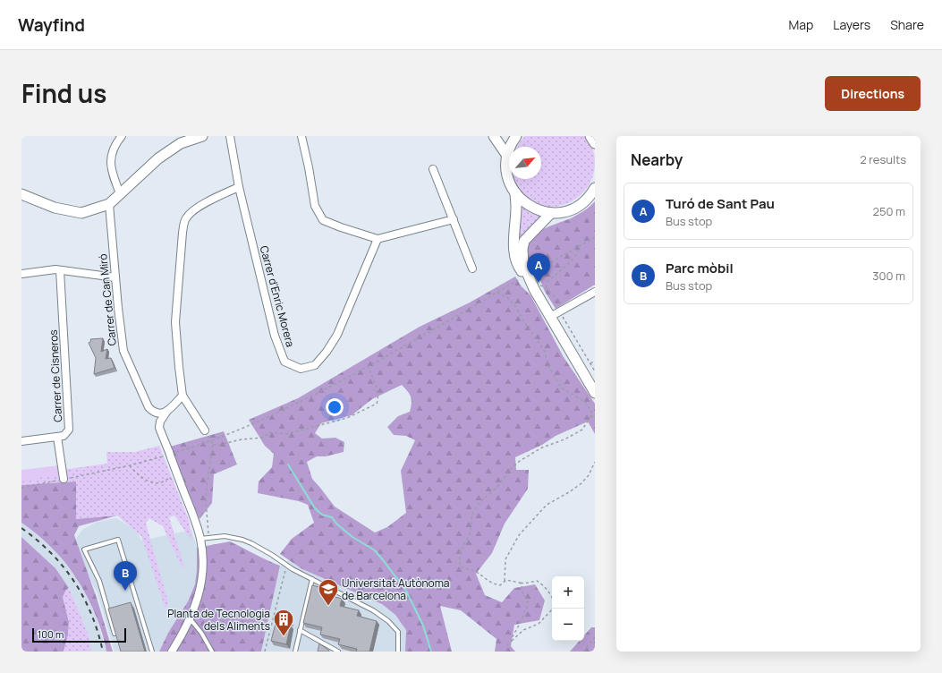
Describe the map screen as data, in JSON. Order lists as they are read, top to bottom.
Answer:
{
  "streets": {
    "street": ["Carrer d'Enric Morera", "Carrer de Can Miró", "Carrer de Cisneros"]
  },
  "places": {
    "school or university": ["Universitat Autònoma de Barcelona"],
    "building": ["Planta de Tecnologia dels Aliments"]
  },
  "scale_bar": "100 m",
  "north": "top right",
  "page": {
    "header": "Wayfind",
    "nav": ["Map", "Layers", "Share"],
    "title": "Find us",
    "buttons": "Directions",
    "heading": ["Nearby", "2 results"],
    "list": [
      {
        "mark": "A",
        "name": "Turó de Sant Pau",
        "note": "Bus stop",
        "value": "250 m"
      },
      {
        "mark": "B",
        "name": "Parc mòbil",
        "note": "Bus stop",
        "value": "300 m"
      }
    ],
    "pins": ["A", "B"],
    "map_buttons": ["+", "−"],
    "scale": "100 m"
  }
}
